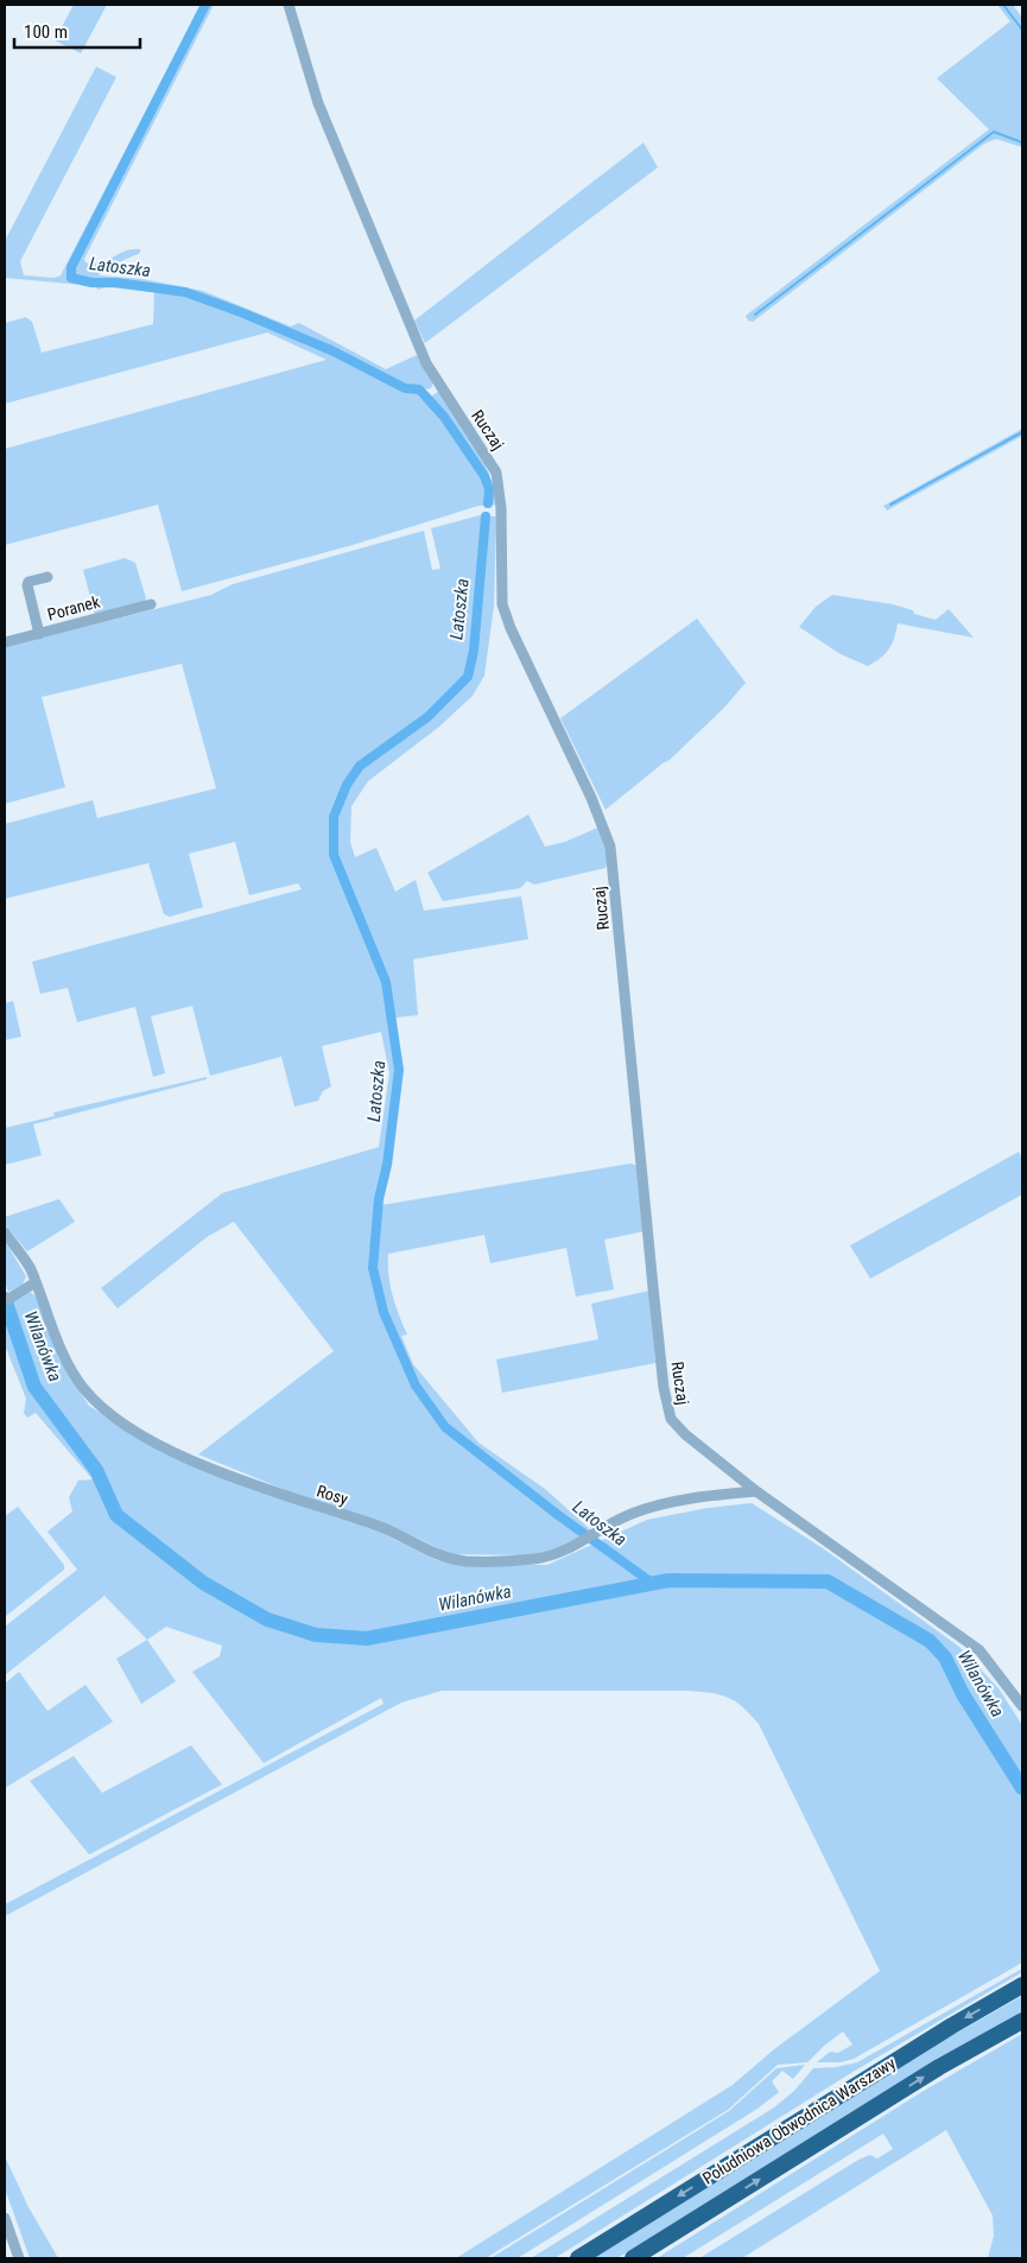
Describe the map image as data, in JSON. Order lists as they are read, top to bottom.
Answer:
{
  "streets": {
    "highway": ["Południowa Obwodnica Warszawy"],
    "street": ["Ruczaj", "Poranek", "Rosy"]
  },
  "crossings": [
    ["Ruczaj", "Rosy"]
  ],
  "water": ["Latoszka", "Wilanówka"],
  "scale_bar": "100 m"
}
